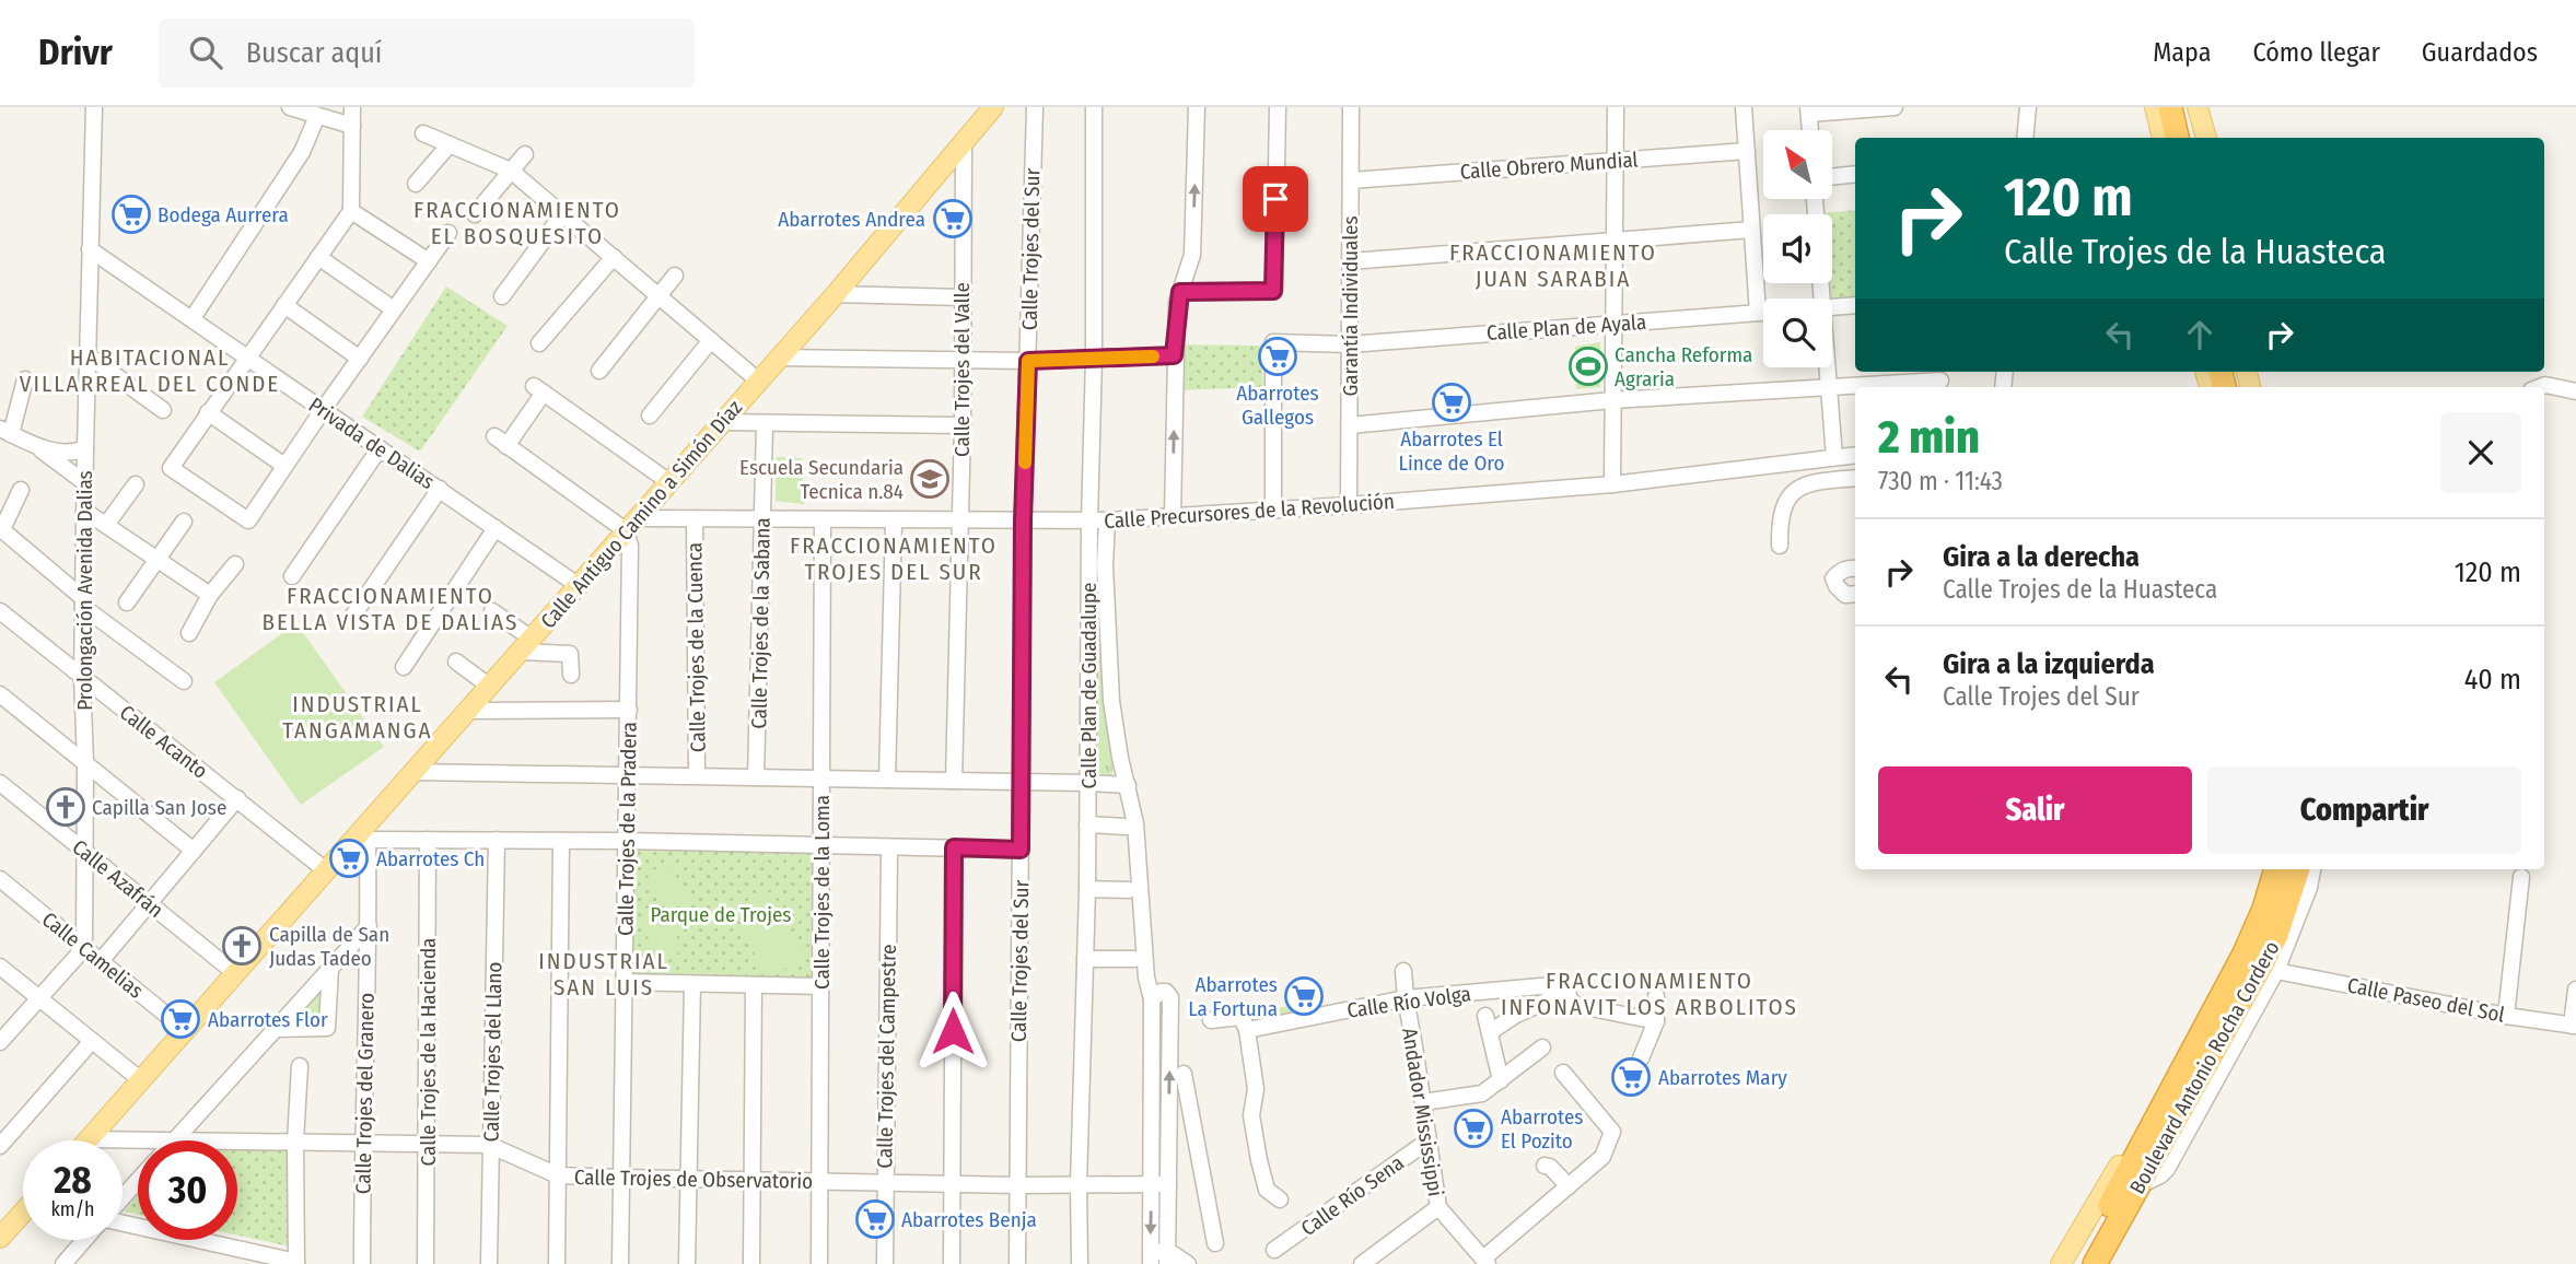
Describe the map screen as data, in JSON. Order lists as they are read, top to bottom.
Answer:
{
  "streets": {
    "highway": ["Boulevard Antonio Rocha Cordero"],
    "main road": ["Calle Antiguo Camino a Simón Díaz"],
    "street": [
      "Calle Obrero Mundial",
      "Calle Trojes del Sur",
      "Garantía Individuales",
      "Calle Plan de Ayala",
      "Calle Trojes del Valle",
      "Privada de Dalias",
      "Calle Precursores de la Revolución",
      "Prolongación Avenida Dalias",
      "Calle Trojes de la Sabana",
      "Calle Trojes de la Cuenca",
      "Calle Plan de Guadalupe",
      "Calle Acanto",
      "Calle Trojes de la Pradera",
      "Calle Azafrán",
      "Calle Trojes de la Loma",
      "Calle Camelias",
      "Calle Paseo del Sol",
      "Calle Río Volga",
      "Calle Trojes de la Hacienda",
      "Calle Trojes del Llano",
      "Calle Trojes del Campestre",
      "Calle Trojes del Granero",
      "Andador Mississippi",
      "Calle Trojes de Observatorio",
      "Calle Río Sena"
    ]
  },
  "crossings": [
    ["Calle Obrero Mundial", "Garantía Individuales"],
    ["Calle Trojes del Sur", "Calle Precursores de la Revolución"],
    ["Calle Trojes del Sur", "Calle Trojes de Observatorio"],
    ["Garantía Individuales", "Calle Plan de Ayala"],
    ["Garantía Individuales", "Calle Precursores de la Revolución"],
    ["Calle Plan de Ayala", "Calle Precursores de la Revolución"],
    ["Calle Trojes del Valle", "Calle Precursores de la Revolución"],
    ["Calle Trojes del Valle", "Calle Antiguo Camino a Simón Díaz"],
    ["Privada de Dalias", "Calle Antiguo Camino a Simón Díaz"],
    ["Privada de Dalias", "Prolongación Avenida Dalias"],
    ["Calle Precursores de la Revolución", "Calle Antiguo Camino a Simón Díaz"],
    ["Calle Precursores de la Revolución", "Calle Trojes de la Sabana"],
    ["Calle Precursores de la Revolución", "Calle Trojes de la Cuenca"],
    ["Calle Precursores de la Revolución", "Calle Plan de Guadalupe"],
    ["Calle Precursores de la Revolución", "Calle Trojes de la Pradera"],
    ["Calle Precursores de la Revolución", "Calle Trojes de la Loma"],
    ["Calle Antiguo Camino a Simón Díaz", "Calle Acanto"],
    ["Calle Antiguo Camino a Simón Díaz", "Calle Trojes de la Pradera"],
    ["Calle Antiguo Camino a Simón Díaz", "Calle Azafrán"],
    ["Calle Antiguo Camino a Simón Díaz", "Calle Camelias"],
    ["Calle Antiguo Camino a Simón Díaz", "Calle Trojes del Granero"],
    ["Calle Antiguo Camino a Simón Díaz", "Calle Trojes de Observatorio"],
    ["Prolongación Avenida Dalias", "Calle Acanto"],
    ["Prolongación Avenida Dalias", "Calle Azafrán"],
    ["Prolongación Avenida Dalias", "Calle Camelias"],
    ["Calle Plan de Guadalupe", "Calle Trojes de Observatorio"],
    ["Calle Trojes de la Pradera", "Calle Trojes de Observatorio"],
    ["Calle Trojes de la Loma", "Calle Trojes de Observatorio"],
    ["Calle Río Volga", "Andador Mississippi"],
    ["Calle Trojes de la Hacienda", "Calle Trojes de Observatorio"],
    ["Calle Trojes del Llano", "Calle Trojes de Observatorio"],
    ["Calle Trojes del Campestre", "Calle Trojes de Observatorio"],
    ["Calle Trojes del Granero", "Calle Trojes de Observatorio"],
    ["Andador Mississippi", "Calle Río Sena"]
  ],
  "districts": [
    "FRACCIONAMIENTO EL BOSQUESITO",
    "FRACCIONAMIENTO JUAN SARABIA",
    "HABITACIONAL VILLARREAL DEL CONDE",
    "FRACCIONAMIENTO TROJES DEL SUR",
    "FRACCIONAMIENTO BELLA VISTA DE DALIAS",
    "INDUSTRIAL TANGAMANGA",
    "INDUSTRIAL SAN LUIS",
    "FRACCIONAMIENTO INFONAVIT LOS ARBOLITOS"
  ],
  "parks": ["Parque de Trojes"],
  "places": {
    "supermarket": [
      "Bodega Aurrera",
      "Abarrotes Andrea",
      "Abarrotes Gallegos",
      "Abarrotes El Lince de Oro",
      "Abarrotes Ch",
      "Abarrotes La Fortuna",
      "Abarrotes Flor",
      "Abarrotes Mary",
      "Abarrotes El Pozito",
      "Abarrotes Benja"
    ],
    "sports": ["Cancha Reforma Agraria"],
    "school or university": ["Escuela Secundaria Tecnica n.84"],
    "church": ["Capilla San Jose", "Capilla de San Judas Tadeo"]
  },
  "north": "top left",
  "page": {
    "header": "Drivr",
    "search": "Buscar aquí",
    "nav": ["Mapa", "Cómo llegar", "Guardados"],
    "turn": ["120 m", "Calle Trojes de la Huasteca"],
    "heading": ["2 min", "730 m · 11:43"],
    "list": [
      {
        "name": "Gira a la derecha",
        "note": "Calle Trojes de la Huasteca",
        "value": "120 m"
      },
      {
        "name": "Gira a la izquierda",
        "note": "Calle Trojes del Sur",
        "value": "40 m"
      }
    ],
    "buttons": ["Salir", "Compartir"],
    "speed": "28 km/h",
    "limit": "30"
  }
}
